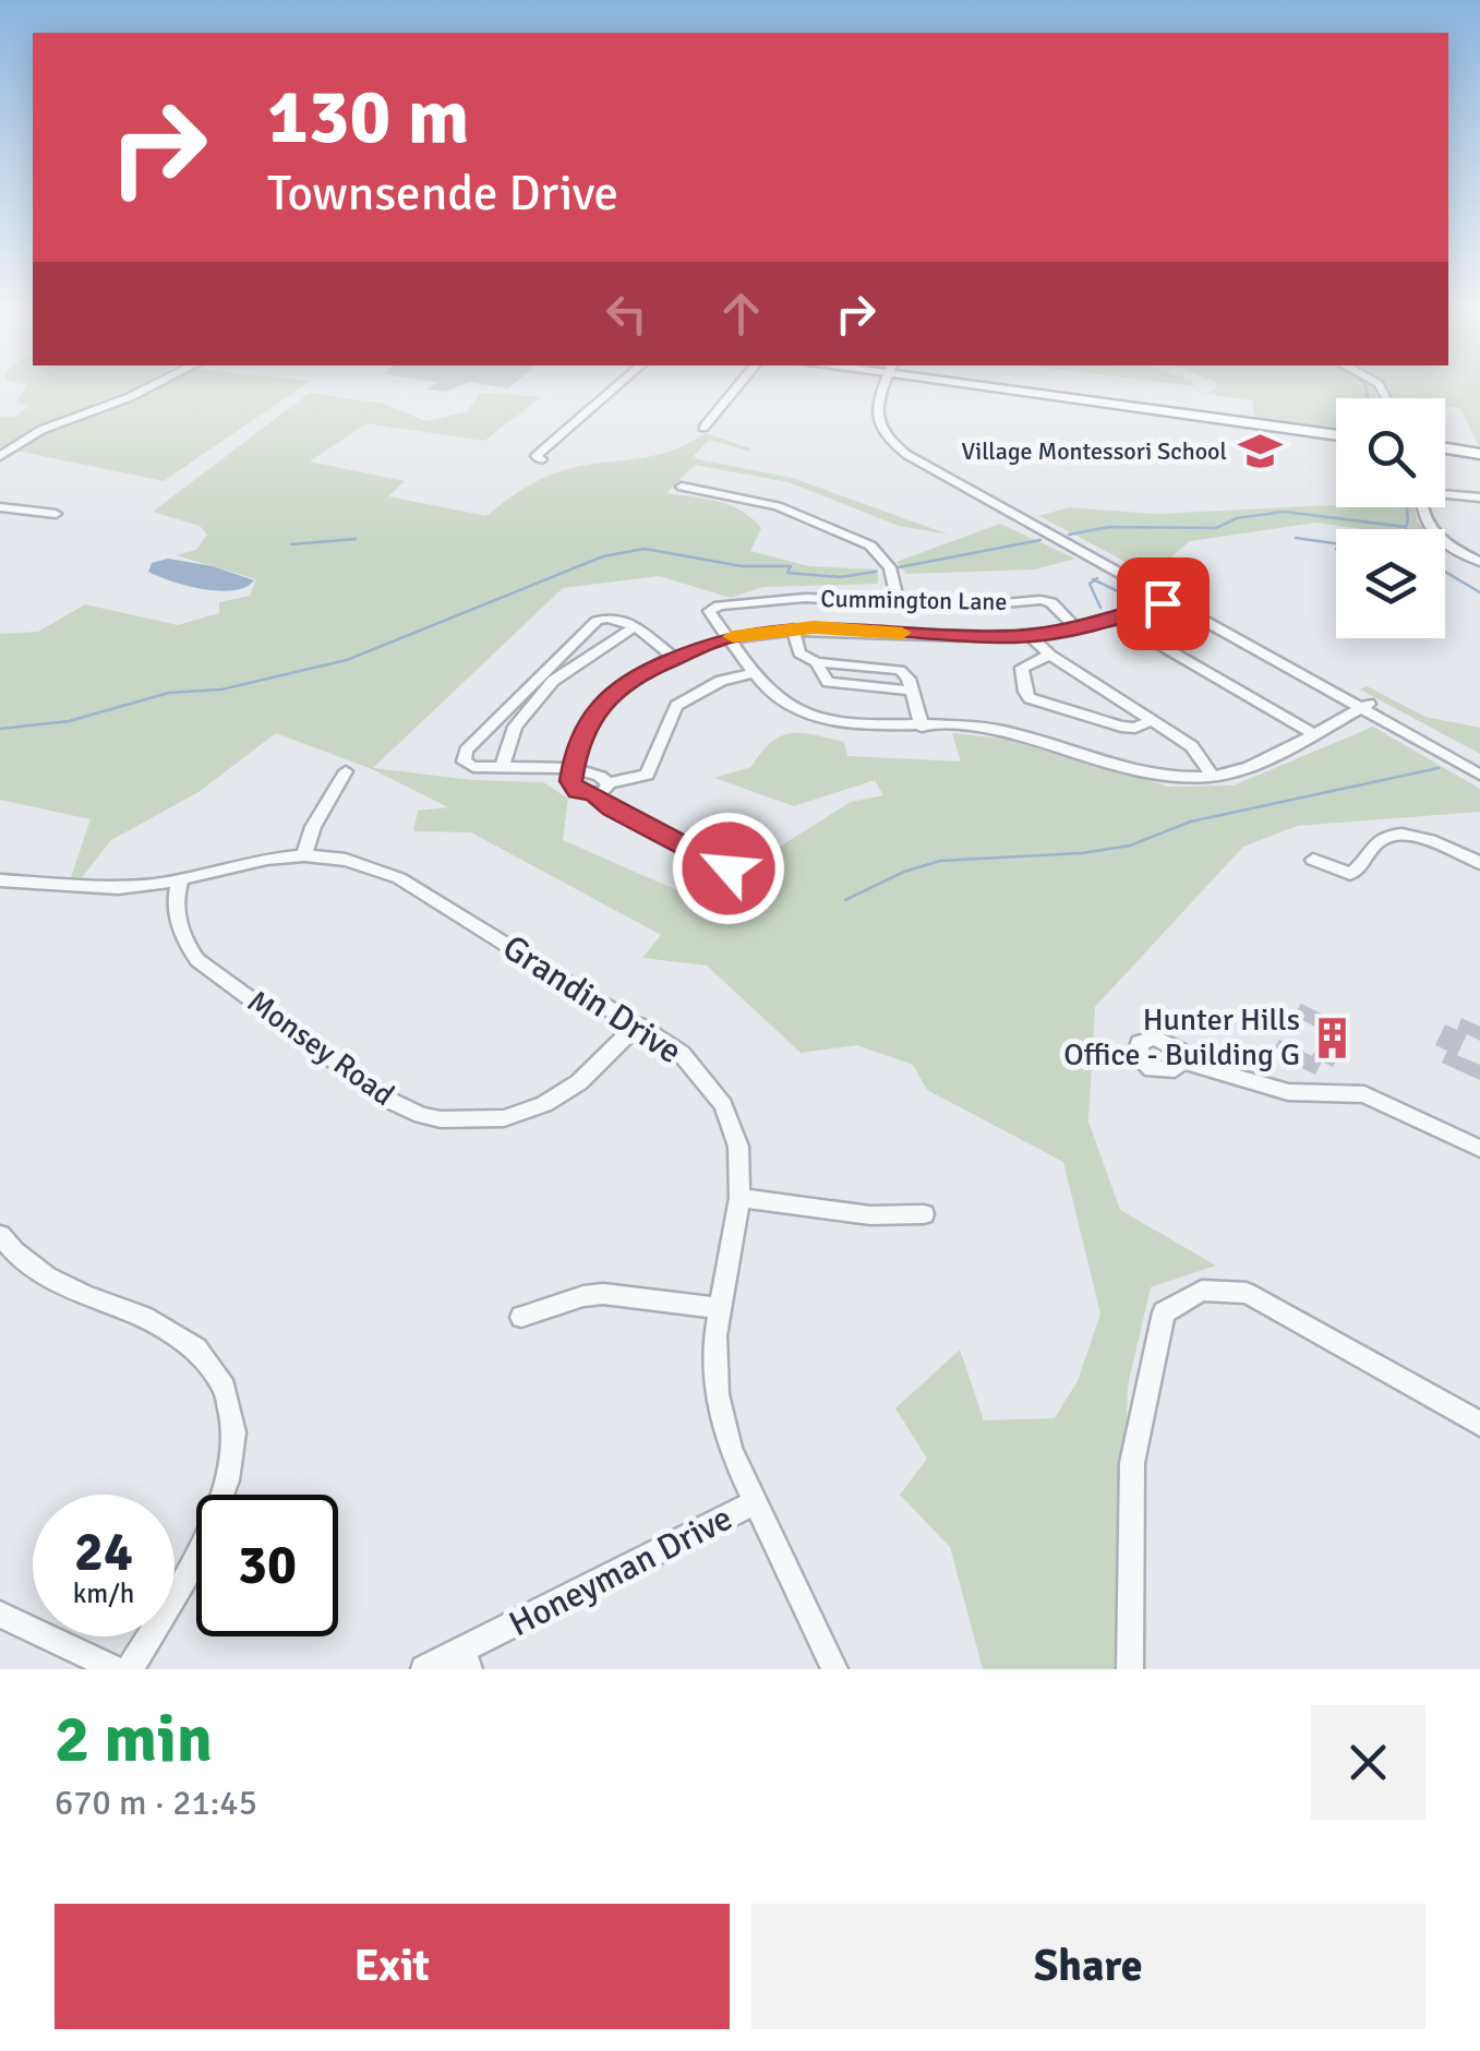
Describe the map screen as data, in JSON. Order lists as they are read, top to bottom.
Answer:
{
  "streets": {
    "street": [
      "Cummington Lane",
      "Grandin Drive",
      "Monsey Road",
      "Honeyman Drive"
    ]
  },
  "crossings": [
    ["Grandin Drive", "Monsey Road"],
    ["Grandin Drive", "Honeyman Drive"]
  ],
  "places": {
    "school or university": ["Village Montessori School"],
    "building": ["Hunter Hills Office - Building G"]
  },
  "page": {
    "turn": ["130 m", "Townsende Drive"],
    "speed": "24 km/h",
    "limit": "30",
    "heading": ["2 min", "670 m · 21:45"],
    "buttons": ["Exit", "Share"]
  }
}
